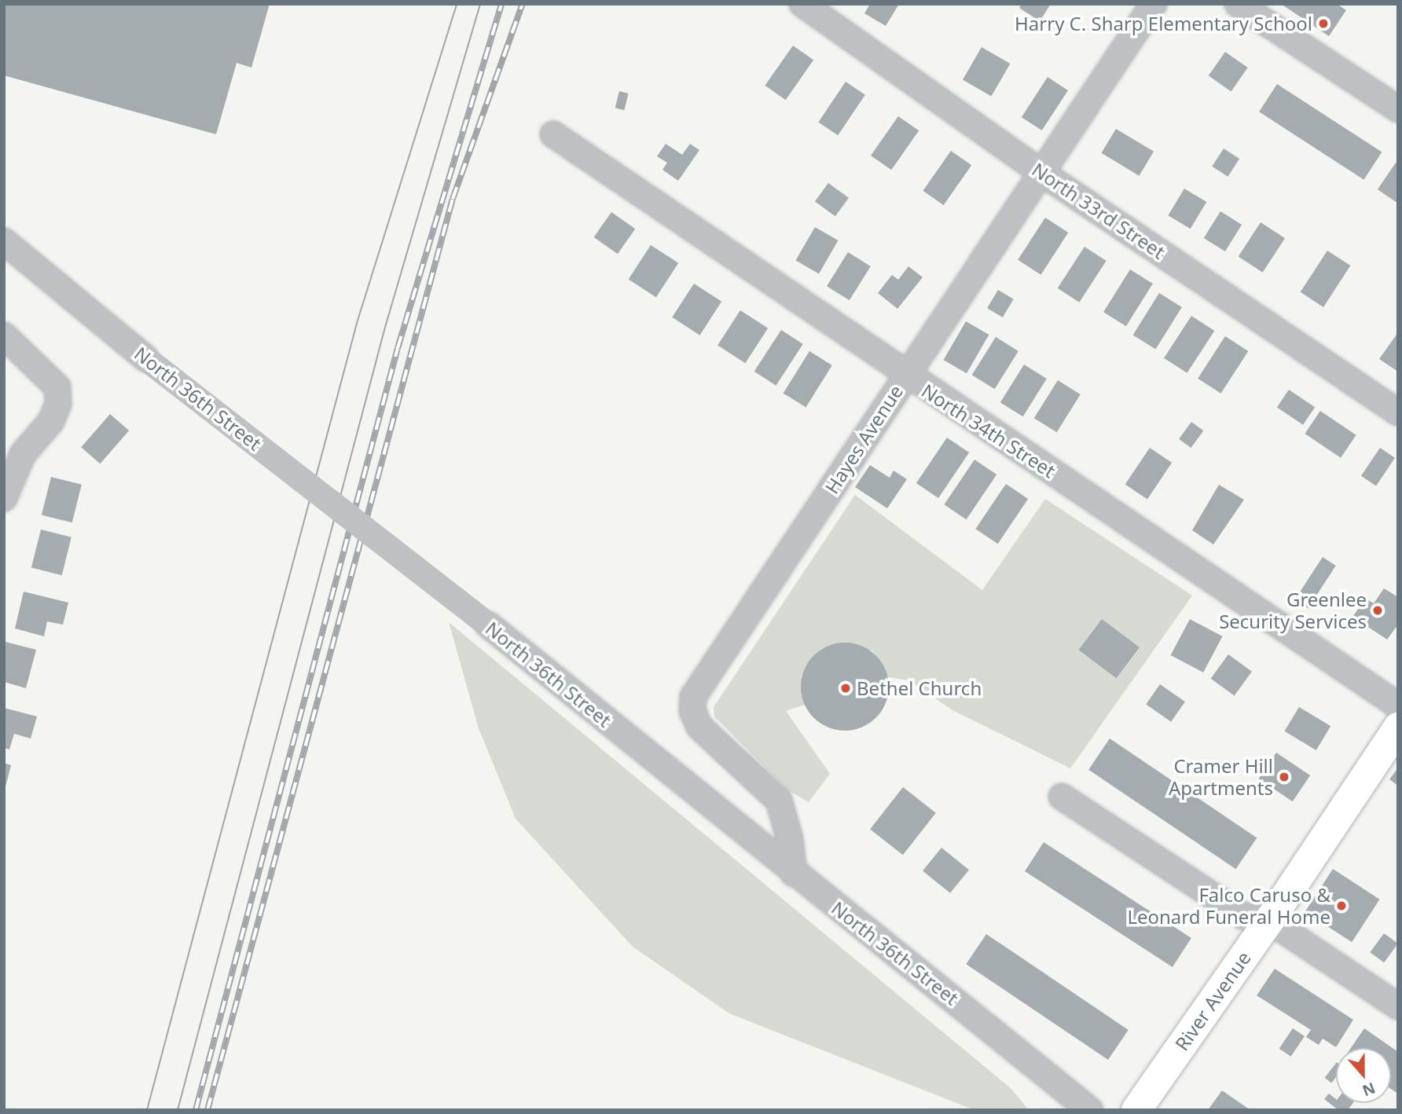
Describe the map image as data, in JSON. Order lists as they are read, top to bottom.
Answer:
{
  "streets": {
    "main road": ["River Avenue"],
    "street": [
      "North 33rd Street",
      "North 36th Street",
      "North 34th Street",
      "Hayes Avenue"
    ]
  },
  "crossings": [
    ["North 33rd Street", "Hayes Avenue"],
    ["North 36th Street", "Hayes Avenue"],
    ["North 34th Street", "Hayes Avenue"]
  ],
  "places": [
    "Harry C. Sharp Elementary School",
    "Greenlee Security Services",
    "Bethel Church",
    "Cramer Hill Apartments",
    "Falco Caruso & Leonard Funeral Home"
  ],
  "north": "bottom"
}
